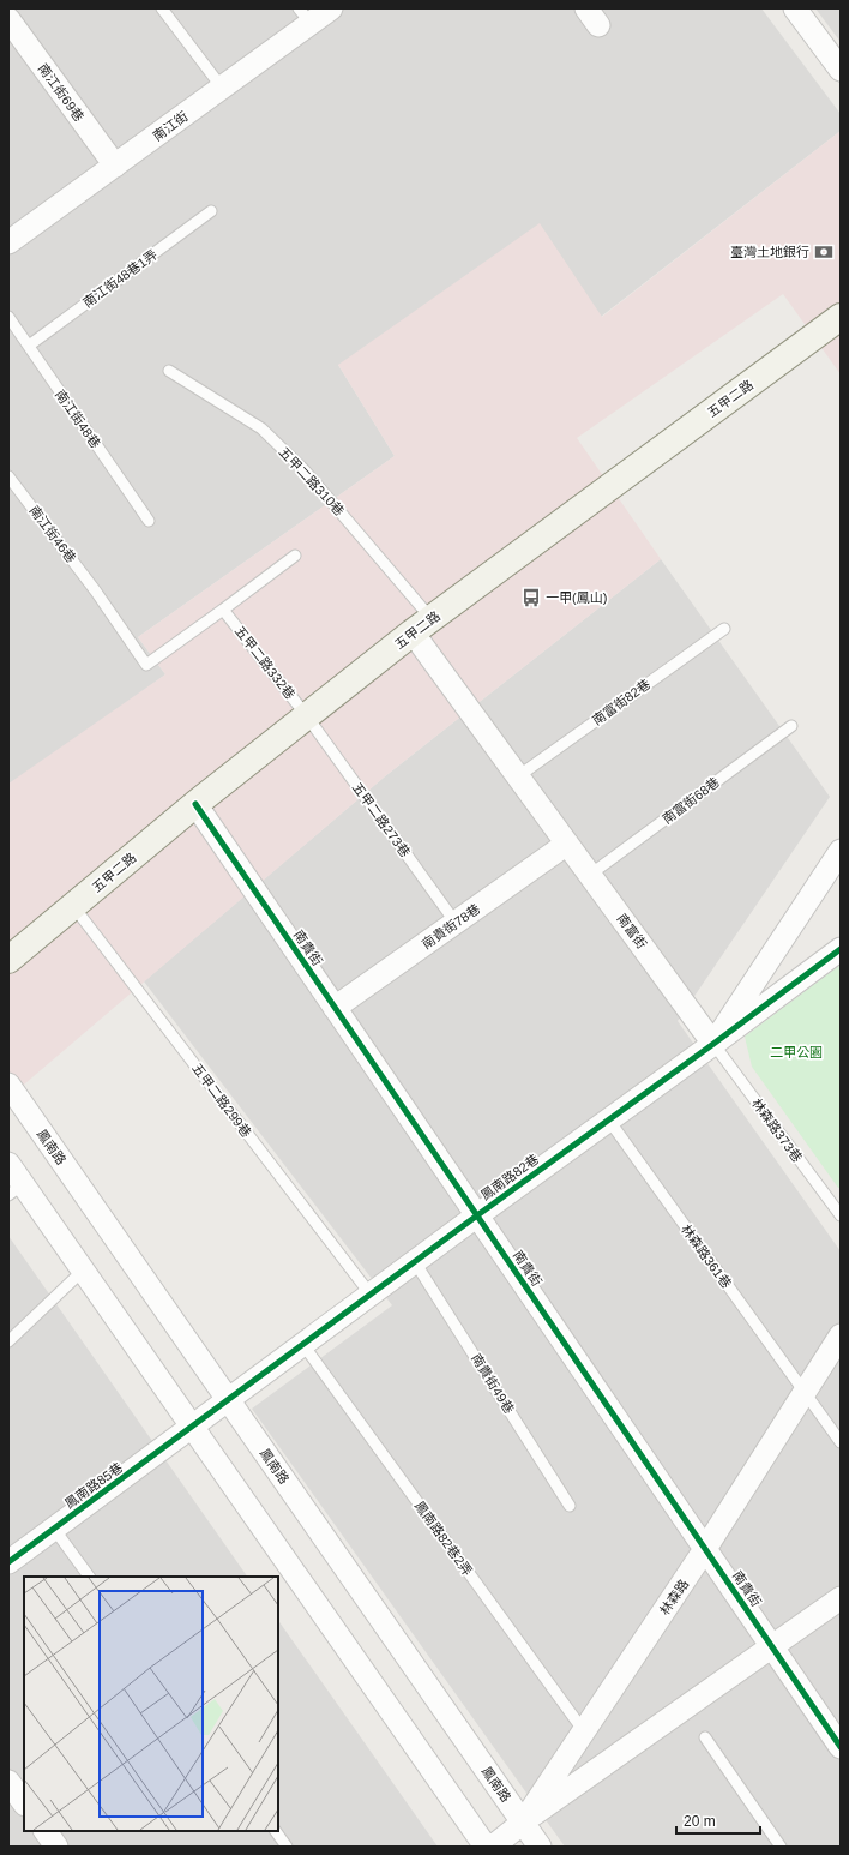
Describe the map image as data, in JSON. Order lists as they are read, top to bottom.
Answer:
{
  "streets": {
    "main road": ["五甲二路"],
    "street": [
      "南江街69巷",
      "南江街",
      "南貴街78巷",
      "南富街",
      "南貴街",
      "鳳南路",
      "鳳南路82巷",
      "鳳南路85巷",
      "林森路"
    ],
    "lane": [
      "南江街48巷1弄",
      "南江街48巷",
      "五甲二路310巷",
      "南江街46巷",
      "五甲二路332巷",
      "南富街82巷",
      "南富街68巷",
      "五甲二路273巷",
      "五甲二路299巷",
      "林森路373巷",
      "林森路361巷",
      "南貴街49巷",
      "鳳南路82巷2弄"
    ]
  },
  "crossings": [
    ["南江街69巷", "南江街"],
    ["南江街48巷1弄", "南江街48巷"],
    ["五甲二路", "五甲二路310巷"],
    ["五甲二路", "五甲二路332巷"],
    ["五甲二路", "五甲二路273巷"],
    ["五甲二路", "南富街"],
    ["五甲二路", "南貴街"],
    ["五甲二路", "五甲二路299巷"],
    ["五甲二路310巷", "南富街"],
    ["南江街46巷", "五甲二路332巷"],
    ["五甲二路332巷", "五甲二路273巷"],
    ["南富街82巷", "南富街"],
    ["南富街68巷", "南富街"],
    ["五甲二路273巷", "南貴街78巷"],
    ["南貴街78巷", "南富街"],
    ["南貴街78巷", "南貴街"],
    ["南富街", "林森路373巷"],
    ["南富街", "鳳南路82巷"],
    ["南貴街", "鳳南路82巷"],
    ["南貴街", "林森路"],
    ["五甲二路299巷", "鳳南路82巷"],
    ["林森路373巷", "鳳南路82巷"],
    ["鳳南路", "鳳南路82巷"],
    ["鳳南路", "林森路"],
    ["鳳南路82巷", "林森路361巷"],
    ["鳳南路82巷", "南貴街49巷"],
    ["鳳南路82巷", "鳳南路85巷"],
    ["鳳南路82巷", "鳳南路82巷2弄"],
    ["林森路361巷", "林森路"],
    ["鳳南路82巷2弄", "林森路"]
  ],
  "parks": ["二甲公園"],
  "places": {
    "bank": ["臺灣土地銀行"],
    "bus stop": ["一甲(鳳山)"]
  },
  "scale_bar": "20 m"
}
